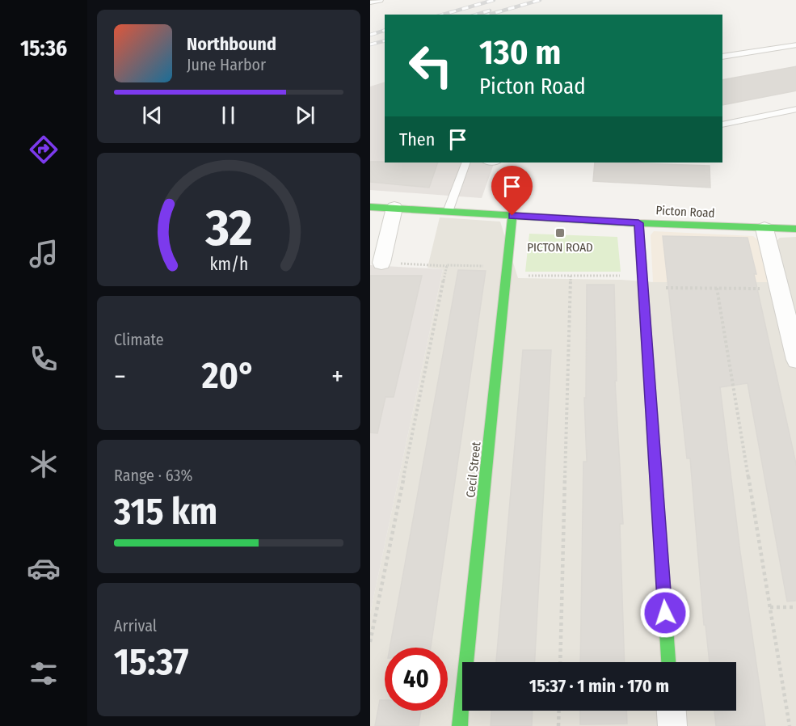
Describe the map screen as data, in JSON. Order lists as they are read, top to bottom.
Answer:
{
  "streets": {
    "street": ["Picton Road", "Cecil Street"]
  },
  "crossings": [
    ["Picton Road", "Cecil Street"]
  ],
  "places": {
    "transit": ["PICTON ROAD"]
  },
  "page": {
    "tabs": "15:36",
    "turn": ["130 m", "Picton Road"],
    "song": ["Northbound", "June Harbor"],
    "then": "Then",
    "tile": [
      "Climate",
      ["Range · 63%", "315 km"],
      ["Arrival", "15:37"]
    ],
    "heat": ["−", "20°", "+"],
    "limit": "40",
    "trip": "15:37 · 1 min · 170 m",
    "gauge": ["32", "km/h"]
  }
}
